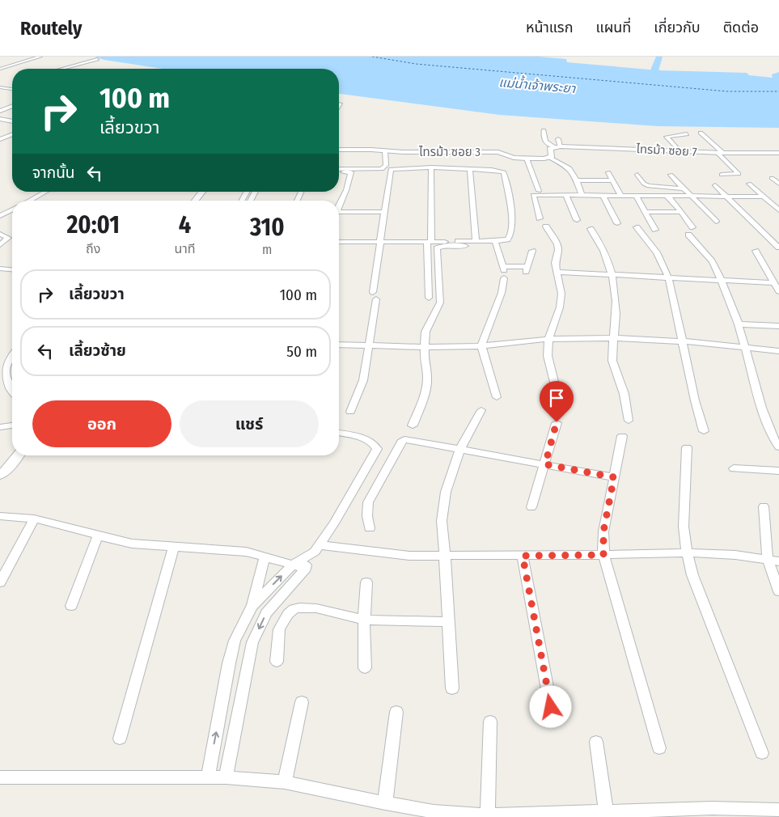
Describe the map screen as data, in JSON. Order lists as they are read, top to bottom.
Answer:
{
  "streets": {
    "street": ["ไทรม้า ซอย 7", "ไทรม้า ซอย 3"]
  },
  "water": ["แม่น้ำเจ้าพระยา"],
  "page": {
    "header": "Routely",
    "nav": [
      "หน้าแรก",
      "แผนที่",
      "เกี่ยวกับ",
      "ติดต่อ"
    ],
    "turn": ["100 m", "เลี้ยวขวา"],
    "then": "จากนั้น",
    "eta": [
      "20:01",
      "ถึง",
      "4",
      "นาที",
      "310",
      "m"
    ],
    "list": [
      {
        "name": "เลี้ยวขวา",
        "value": "100 m"
      },
      {
        "name": "เลี้ยวซ้าย",
        "value": "50 m"
      }
    ],
    "buttons": ["ออก", "แชร์"]
  }
}
